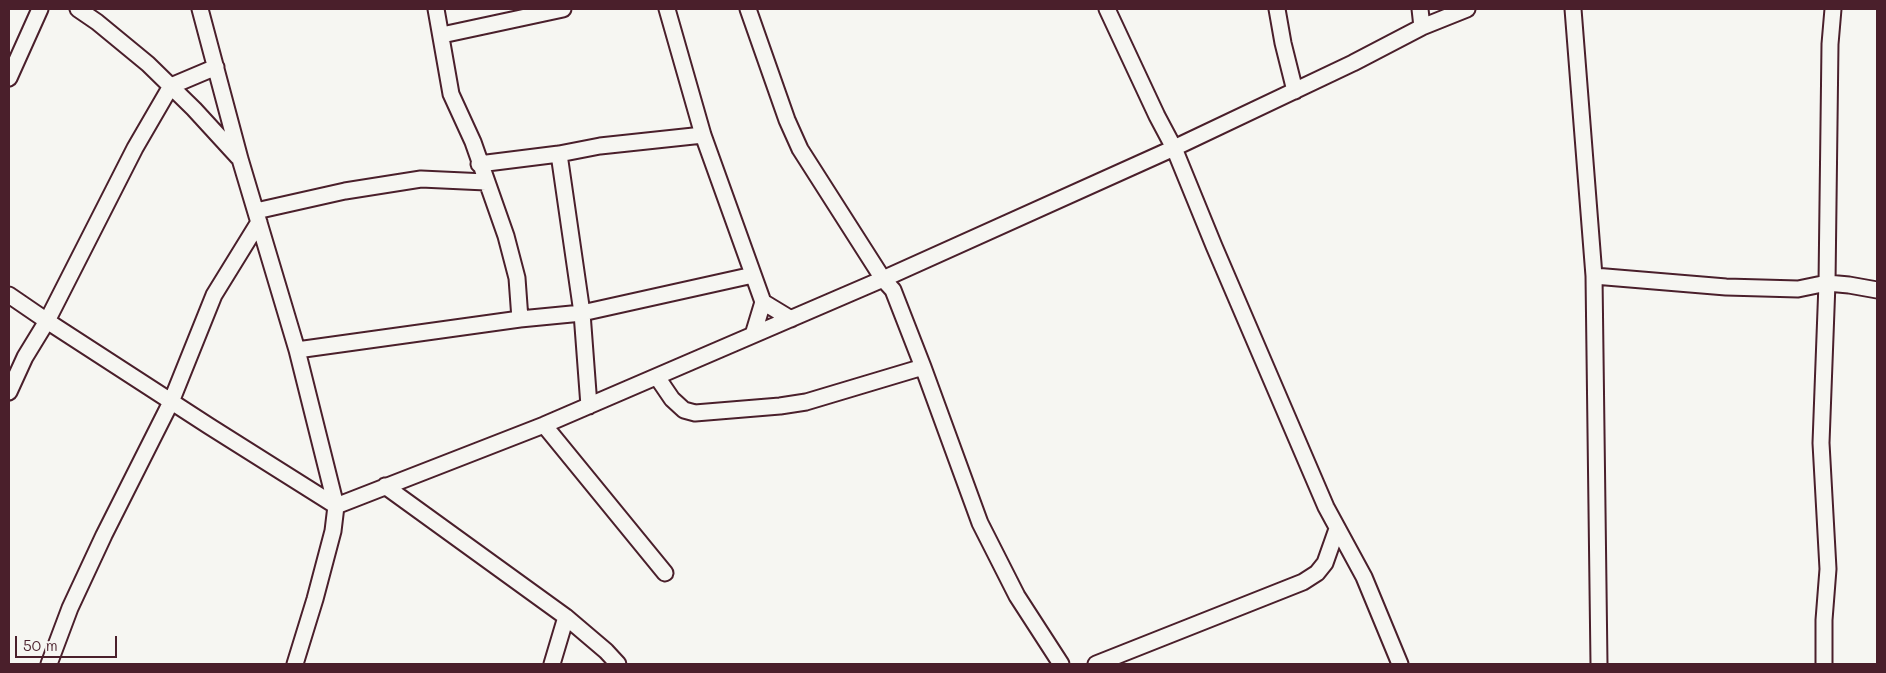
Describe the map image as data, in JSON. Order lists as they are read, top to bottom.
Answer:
{
  "scale_bar": "50 m"
}
